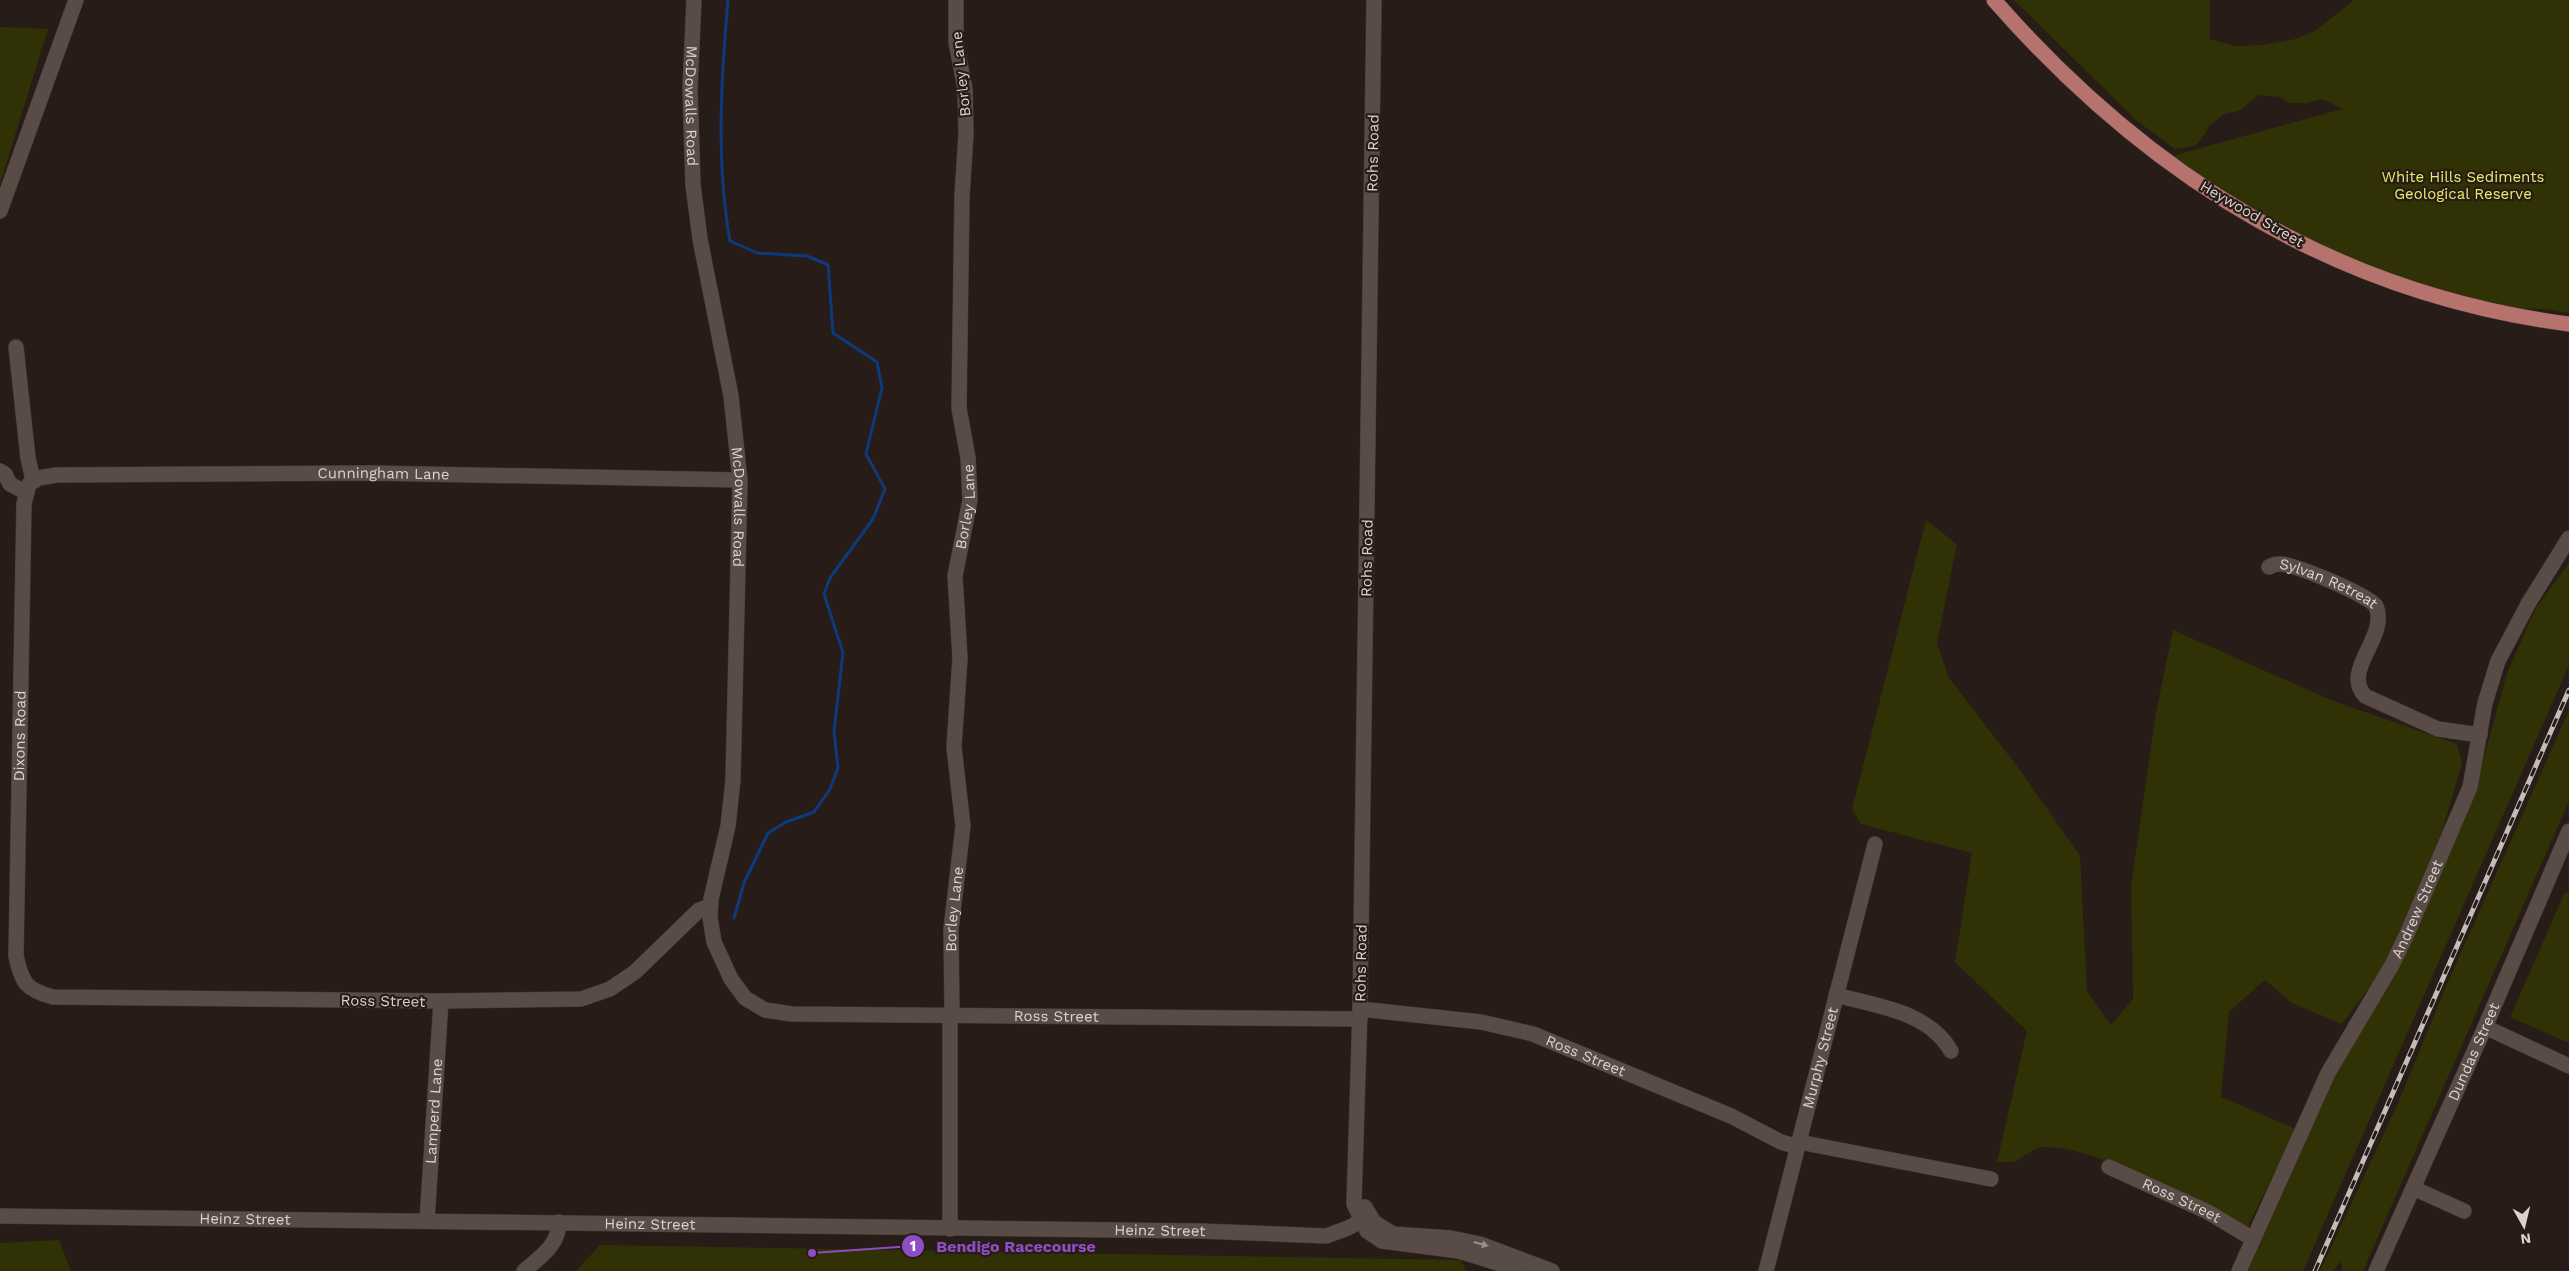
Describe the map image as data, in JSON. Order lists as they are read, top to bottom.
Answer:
{
  "streets": {
    "main road": ["Heywood Street"],
    "street": [
      "Borley Lane",
      "McDowalls Road",
      "Rohs Road",
      "Cunningham Lane",
      "Sylvan Retreat",
      "Dixons Road",
      "Andrew Street",
      "Ross Street",
      "Dundas Street",
      "Murphy Street",
      "Lamperd Lane",
      "Heinz Street"
    ]
  },
  "crossings": [
    ["Borley Lane", "Ross Street"],
    ["Borley Lane", "Heinz Street"],
    ["McDowalls Road", "Cunningham Lane"],
    ["McDowalls Road", "Ross Street"],
    ["Rohs Road", "Ross Street"],
    ["Rohs Road", "Heinz Street"],
    ["Cunningham Lane", "Dixons Road"],
    ["Sylvan Retreat", "Andrew Street"],
    ["Dixons Road", "Ross Street"],
    ["Andrew Street", "Ross Street"],
    ["Ross Street", "Murphy Street"],
    ["Ross Street", "Lamperd Lane"],
    ["Lamperd Lane", "Heinz Street"]
  ],
  "parks": ["White Hills Sediments Geological Reserve"],
  "places": ["Bendigo Racecourse"],
  "north": "bottom"
}
